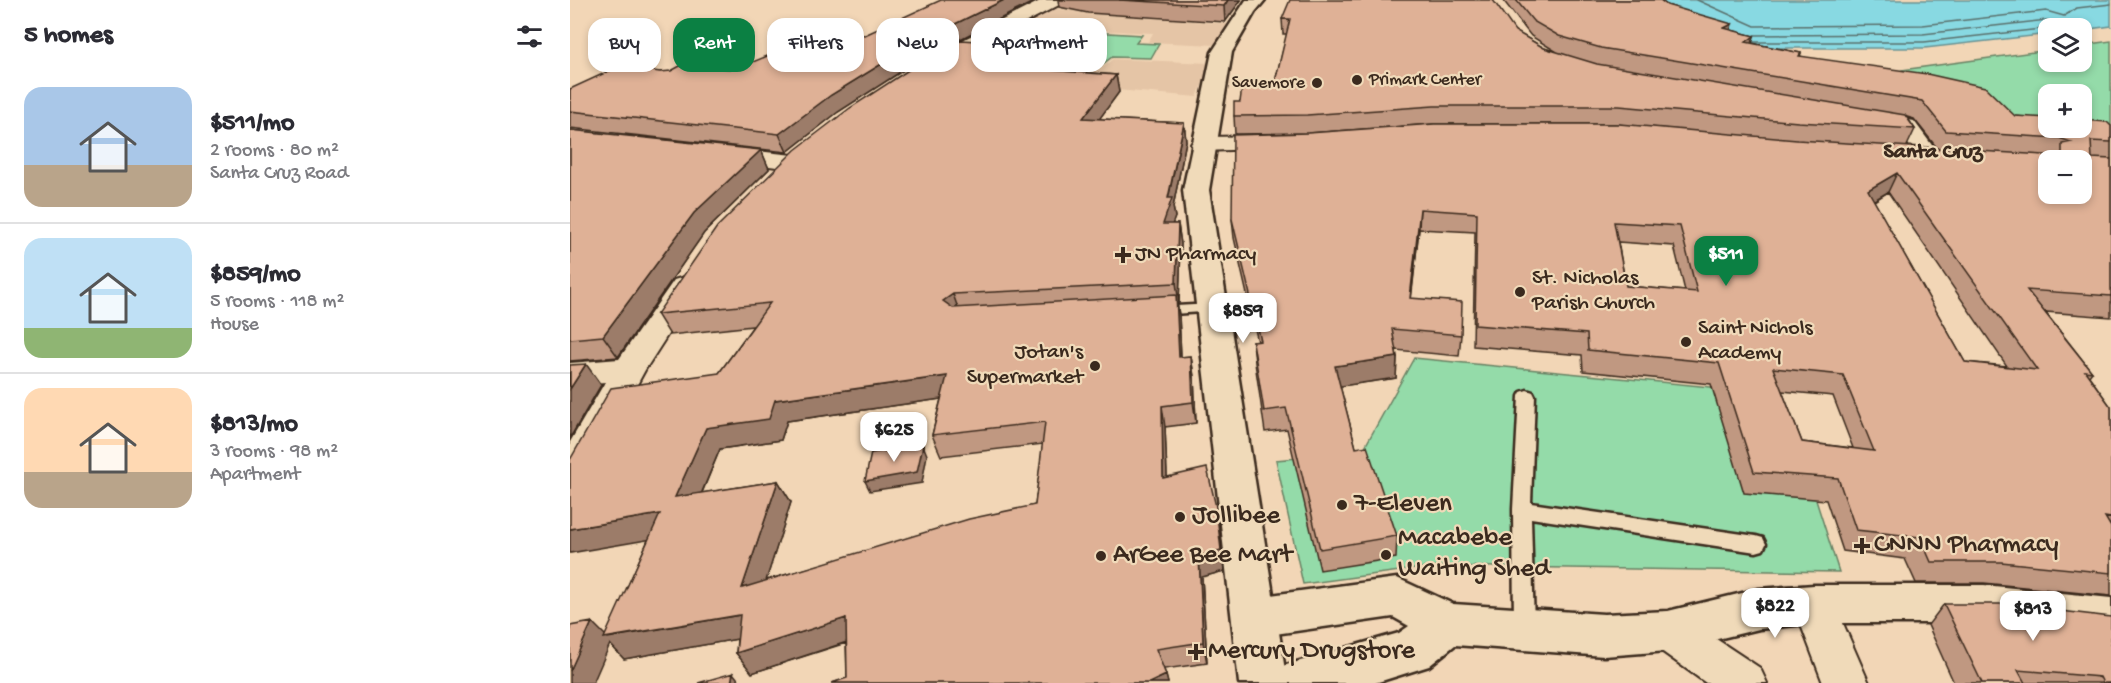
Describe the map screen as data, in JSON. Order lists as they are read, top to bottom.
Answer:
{
  "districts": ["Santa Cruz"],
  "places": {
    "other": [
      "Primark Center",
      "Savemore",
      "St. Nicholas Parish Church",
      "Saint Nichols Academy",
      "Jotan's Supermarket",
      "7-Eleven",
      "Jollibee",
      "Macabebe Waiting Shed",
      "ArGee Bee Mart"
    ],
    "health": ["JN Pharmacy", "CNNN Pharmacy", "Mercury Drugstore"]
  },
  "page": {
    "heading": "5 homes",
    "map_buttons": ["+", "−"],
    "chip": [
      "Buy",
      "Rent",
      "Filters",
      "New",
      "Apartment"
    ],
    "list": [
      {
        "name": "$511/mo",
        "note": "2 rooms · 80 m² · Santa Cruz Road"
      },
      {
        "name": "$859/mo",
        "note": "5 rooms · 118 m² · House"
      },
      {
        "name": "$813/mo",
        "note": "3 rooms · 98 m² · Apartment"
      }
    ],
    "price": [
      "$511",
      "$859",
      "$625",
      "$822",
      "$813"
    ]
  }
}
